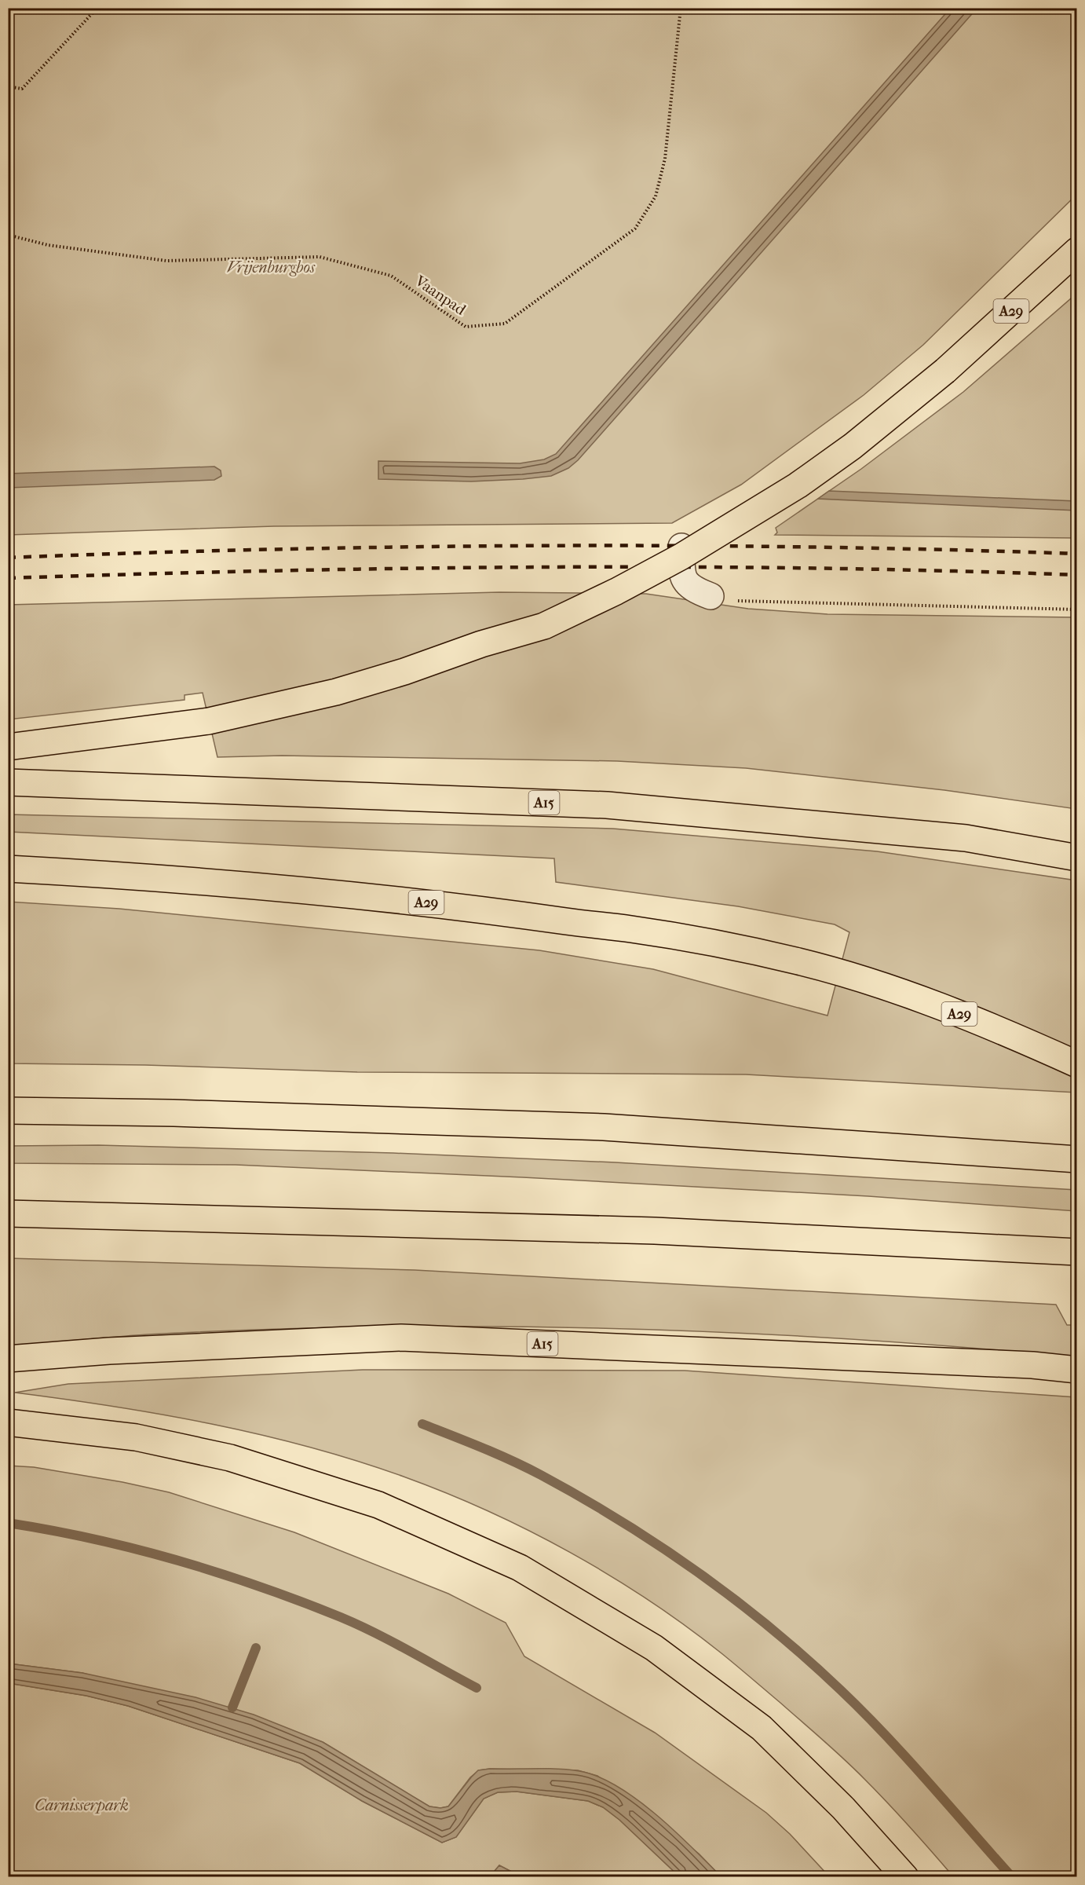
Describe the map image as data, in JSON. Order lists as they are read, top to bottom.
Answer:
{
  "streets": {
    "highway": ["A29", "A15"],
    "path": ["Vaanpad"]
  },
  "parks": ["Vrijenburgbos", "Carnisserpark"]
}
